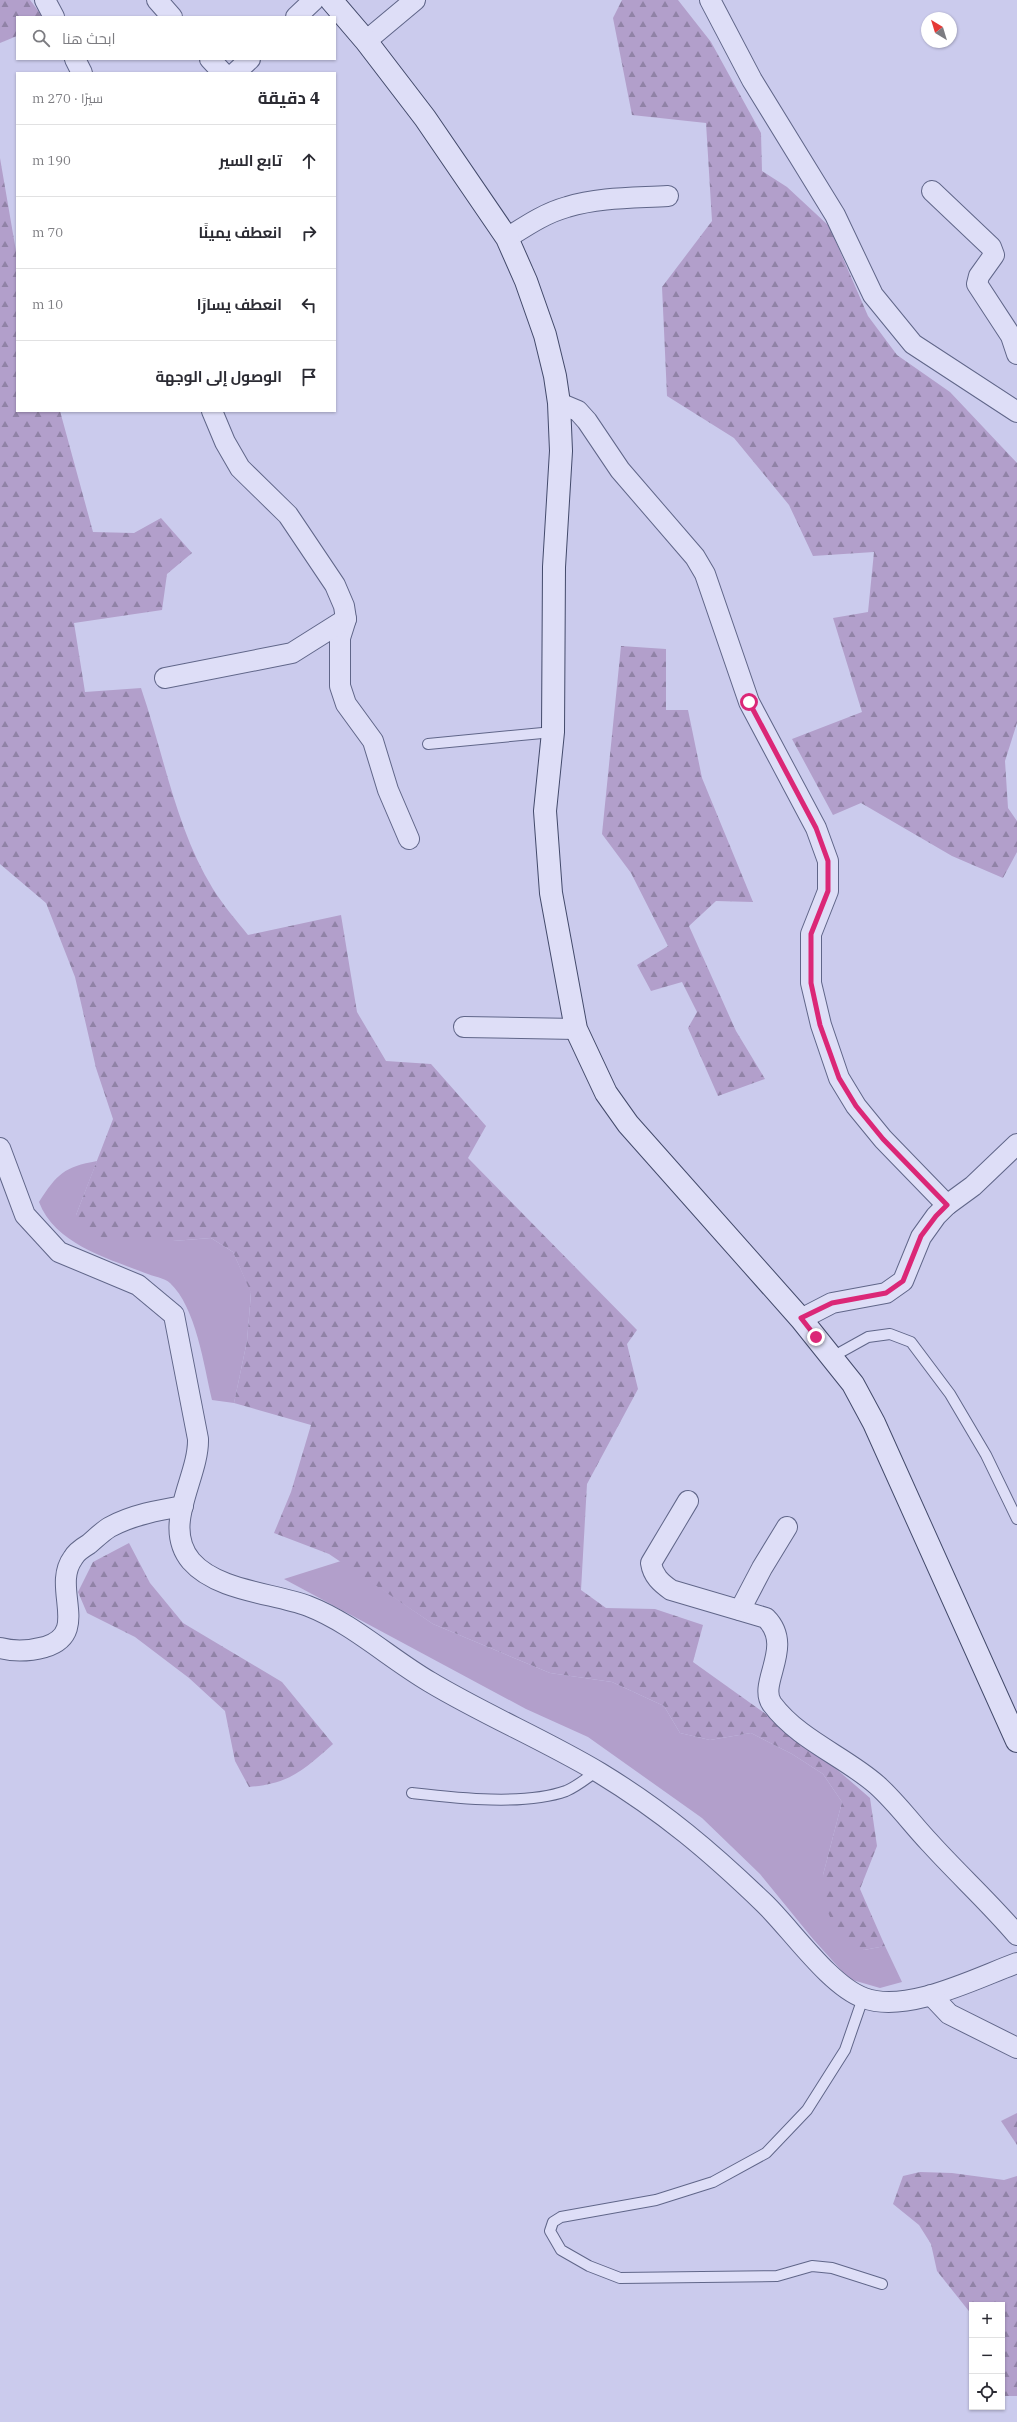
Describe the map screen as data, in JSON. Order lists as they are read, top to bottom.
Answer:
{
  "north": "top left",
  "page": {
    "search": "ابحث هنا",
    "heading": ["4 دقيقة", "سيرًا · 270 m"],
    "list": [
      ["تابع السير", "190 m"],
      ["انعطف يمينًا", "70 m"],
      ["انعطف يسارًا", "10 m"],
      "الوصول إلى الوجهة"
    ],
    "map_buttons": ["+", "−"]
  }
}
